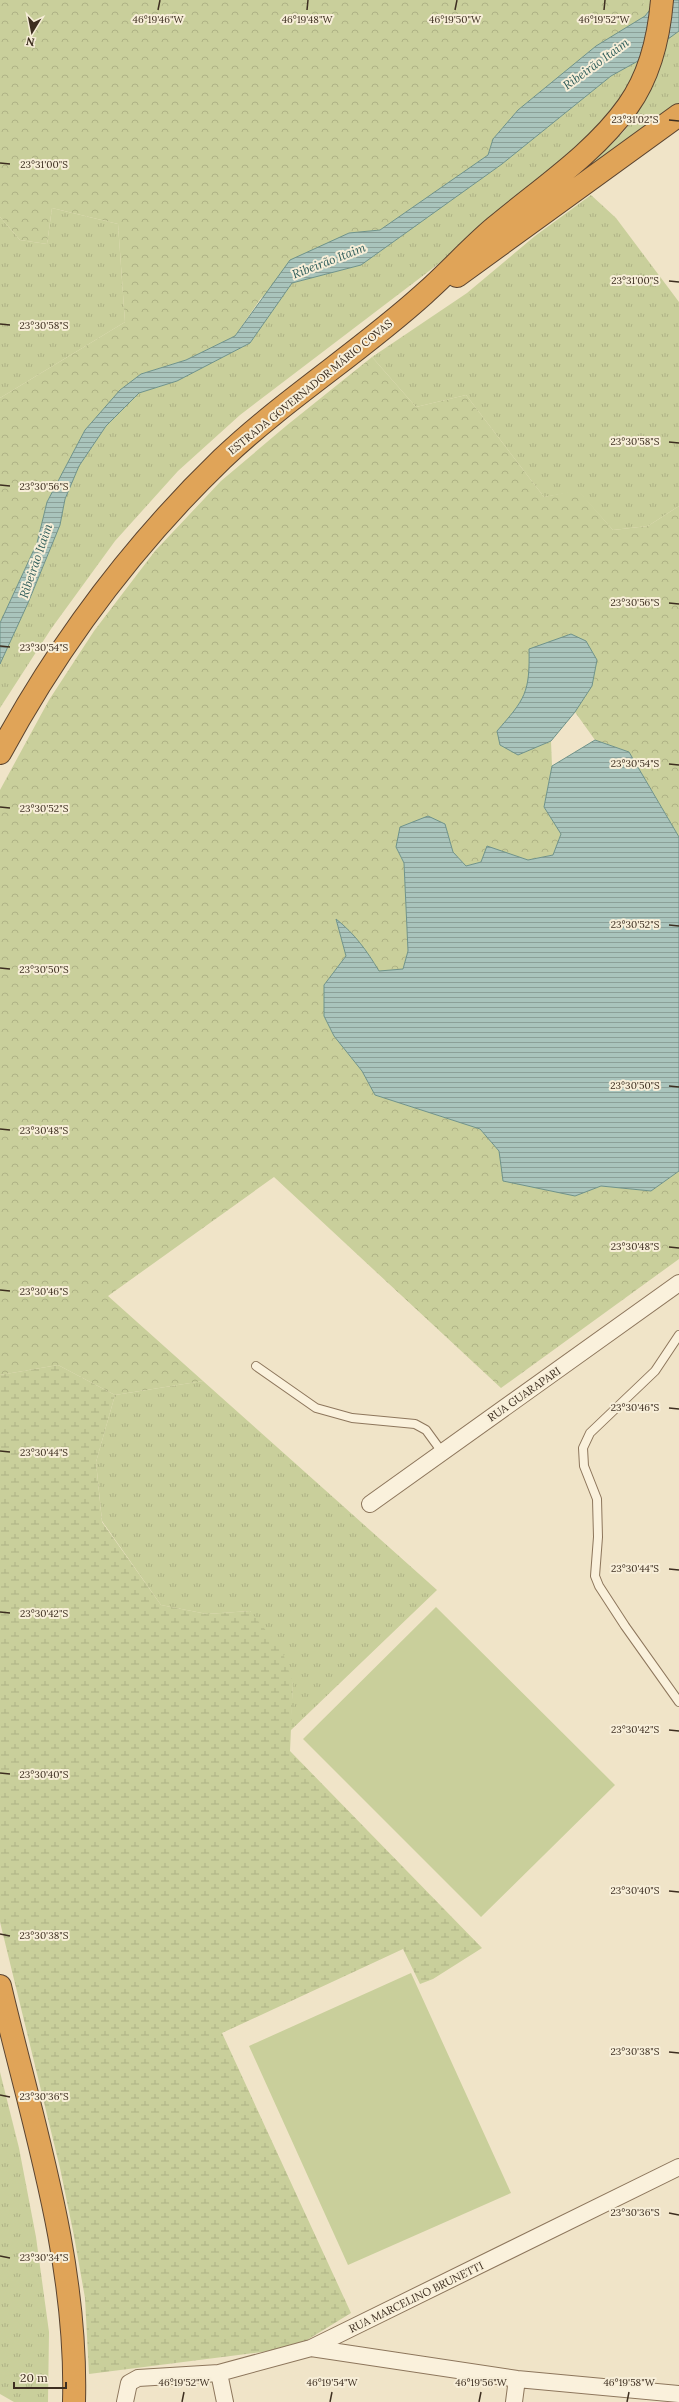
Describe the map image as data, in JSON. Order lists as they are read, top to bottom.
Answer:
{
  "streets": {
    "highway": ["ESTRADA GOVERNADOR MÁRIO COVAS"],
    "street": ["RUA GUARAPARI", "RUA MARCELINO BRUNETTI"]
  },
  "water": ["Ribeirão Itaim"],
  "scale_bar": "20 m",
  "north": "bottom",
  "coordinates": [
    "46°19'48\"W",
    "46°19'50\"W",
    "46°19'52\"W",
    "46°19'46\"W",
    "23°31'02\"S",
    "23°31'00\"S",
    "23°30'58\"S",
    "23°30'56\"S",
    "23°30'54\"S",
    "23°30'52\"S",
    "23°30'50\"S",
    "23°30'48\"S",
    "23°30'46\"S",
    "23°30'44\"S",
    "23°30'42\"S",
    "23°30'40\"S",
    "23°30'38\"S",
    "23°30'36\"S",
    "23°30'34\"S",
    "46°19'54\"W",
    "46°19'56\"W",
    "46°19'58\"W"
  ]
}
